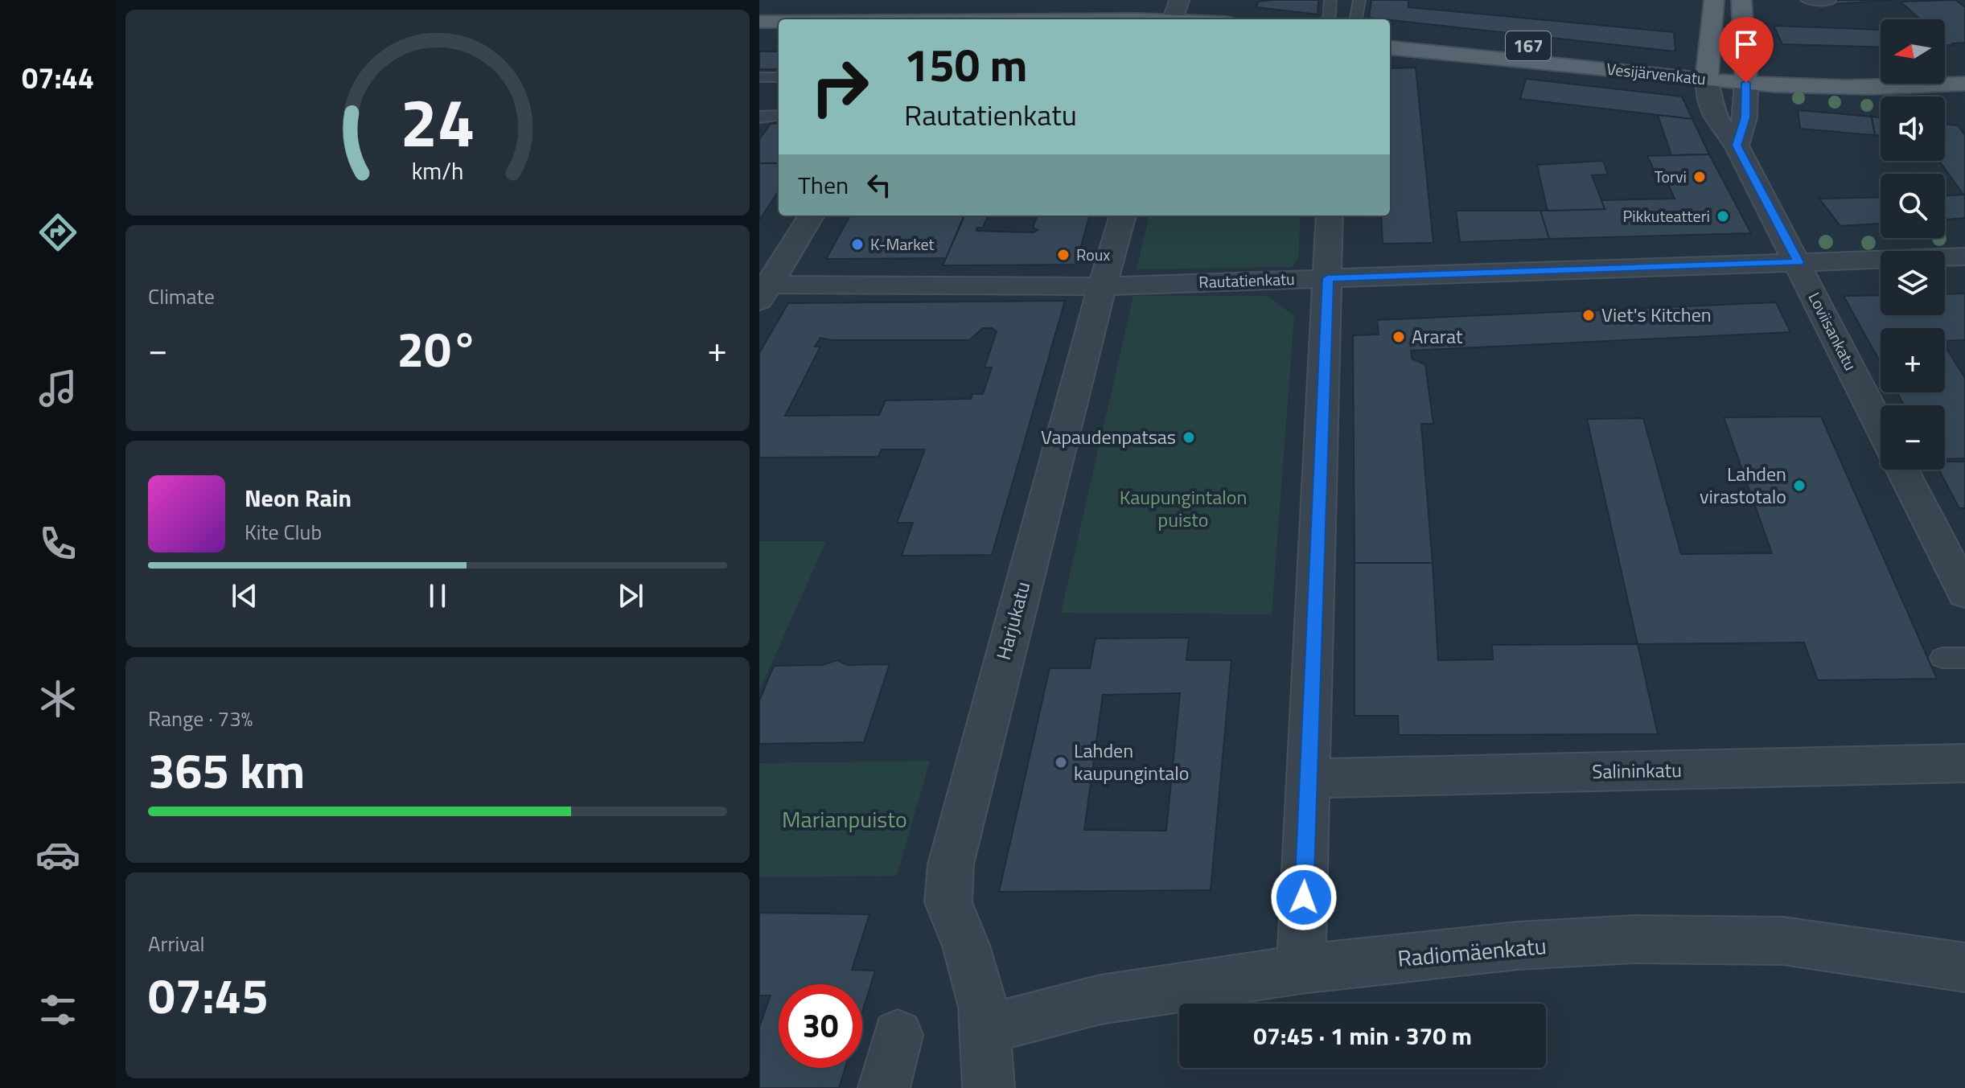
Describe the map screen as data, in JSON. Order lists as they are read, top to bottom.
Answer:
{
  "streets": {
    "main road": ["167", "Vesijärvenkatu", "Loviisankatu"],
    "street": [
      "Rautatienkatu",
      "Harjukatu",
      "Salininkatu",
      "Radiomäenkatu"
    ]
  },
  "crossings": [
    ["Vesijärvenkatu", "Loviisankatu"],
    ["Rautatienkatu", "Loviisankatu"],
    ["Rautatienkatu", "Harjukatu"],
    ["Harjukatu", "Radiomäenkatu"]
  ],
  "parks": ["Kaupungintalon puisto", "Marianpuisto"],
  "places": [
    "Torvi",
    "Pikkuteatteri",
    "K-Market",
    "Roux",
    "Viet's Kitchen",
    "Ararat",
    "Vapaudenpatsas",
    "Lahden virastotalo",
    "Lahden kaupungintalo"
  ],
  "north": "left",
  "page": {
    "tabs": "07:44",
    "map_buttons": ["+", "−"],
    "turn": ["150 m", "Rautatienkatu"],
    "then": "Then",
    "tile": [
      "Climate",
      ["Range · 73%", "365 km"],
      ["Arrival", "07:45"]
    ],
    "heat": ["−", "20°", "+"],
    "song": ["Neon Rain", "Kite Club"],
    "limit": "30",
    "trip": "07:45 · 1 min · 370 m",
    "gauge": ["24", "km/h"]
  }
}
